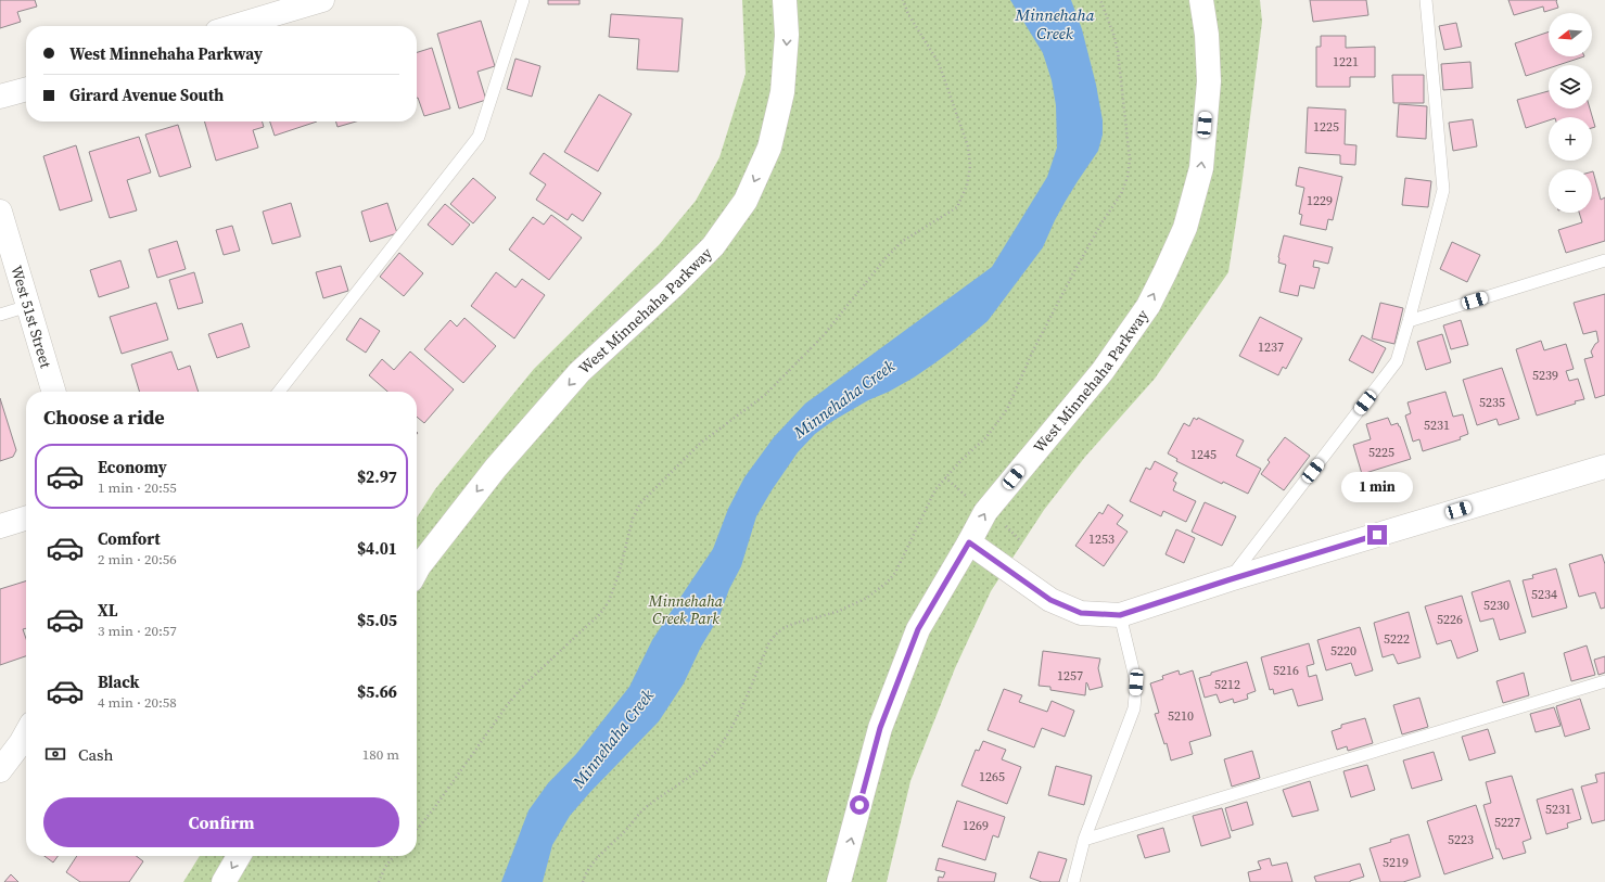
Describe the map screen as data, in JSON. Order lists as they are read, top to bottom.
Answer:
{
  "streets": {
    "street": ["West Minnehaha Parkway", "West 51st Street"]
  },
  "water": ["Minnehaha Creek"],
  "parks": ["Minnehaha Creek Park"],
  "house_numbers": [
    "1221",
    "1225",
    "1229",
    "1237",
    "5239",
    "5235",
    "5231",
    "5225",
    "1245",
    "1253",
    "5234",
    "5230",
    "5226",
    "5222",
    "5220",
    "5216",
    "1257",
    "5212",
    "5210",
    "1265",
    "5231",
    "5227",
    "1269",
    "5223",
    "5219"
  ],
  "north": "left",
  "page": {
    "map_buttons": ["+", "−"],
    "banner": ["West Minnehaha Parkway", "Girard Avenue South"],
    "heading": "Choose a ride",
    "list": [
      {
        "name": "Economy",
        "note": "1 min · 20:55",
        "value": "$2.97"
      },
      {
        "name": "Comfort",
        "note": "2 min · 20:56",
        "value": "$4.01"
      },
      {
        "name": "XL",
        "note": "3 min · 20:57",
        "value": "$5.05"
      },
      {
        "name": "Black",
        "note": "4 min · 20:58",
        "value": "$5.66"
      }
    ],
    "bubble": "1 min",
    "pay": ["Cash", "180 m"],
    "buttons": "Confirm"
  }
}
